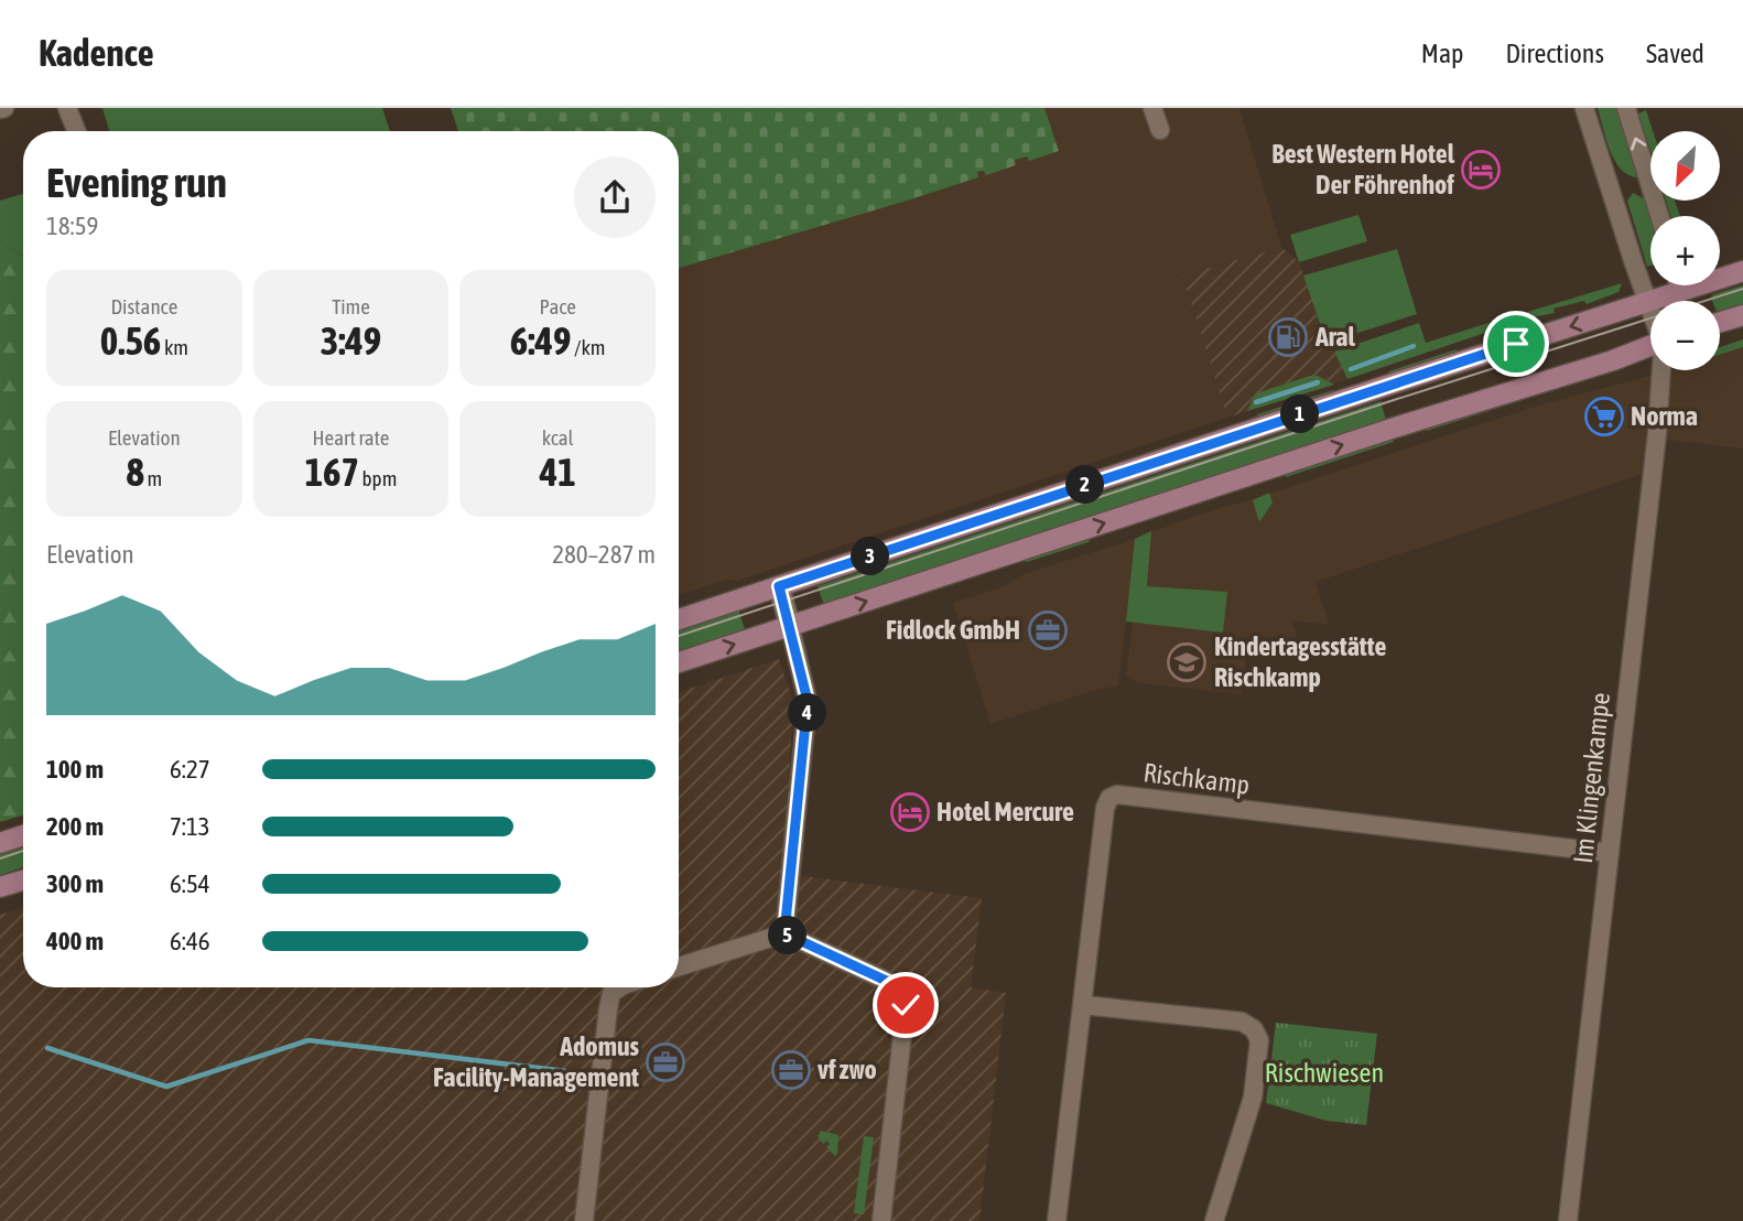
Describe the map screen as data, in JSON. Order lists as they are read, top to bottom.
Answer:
{
  "streets": {
    "street": ["Im Klingenkampe", "Rischkamp"]
  },
  "crossings": [
    ["Im Klingenkampe", "Rischkamp"]
  ],
  "parks": ["Rischwiesen"],
  "places": {
    "hotel": ["Best Western Hotel Der Föhrenhof", "Hotel Mercure"],
    "fuel station": ["Aral"],
    "supermarket": ["Norma"],
    "office": ["Fidlock GmbH", "Adomus Facility-Management", "vf zwo"],
    "school or university": ["Kindertagesstätte Rischkamp"]
  },
  "north": "bottom left",
  "page": {
    "header": "Kadence",
    "nav": ["Map", "Directions", "Saved"],
    "map_buttons": ["+", "−"],
    "heading": ["Evening run", "18:59"],
    "stats": [
      ["Distance", "0.56 km"],
      ["Time", "3:49"],
      ["Pace", "6:49 /km"],
      ["Elevation", "8 m"],
      ["Heart rate", "167 bpm"],
      ["kcal", "41"]
    ],
    "pins": [
      "1",
      "2",
      "3",
      "4",
      "5"
    ],
    "chart": ["Elevation", "280–287 m"],
    "list": [
      {
        "name": "100 m",
        "note": "6:27"
      },
      {
        "name": "200 m",
        "note": "7:13"
      },
      {
        "name": "300 m",
        "note": "6:54"
      },
      {
        "name": "400 m",
        "note": "6:46"
      }
    ]
  }
}
